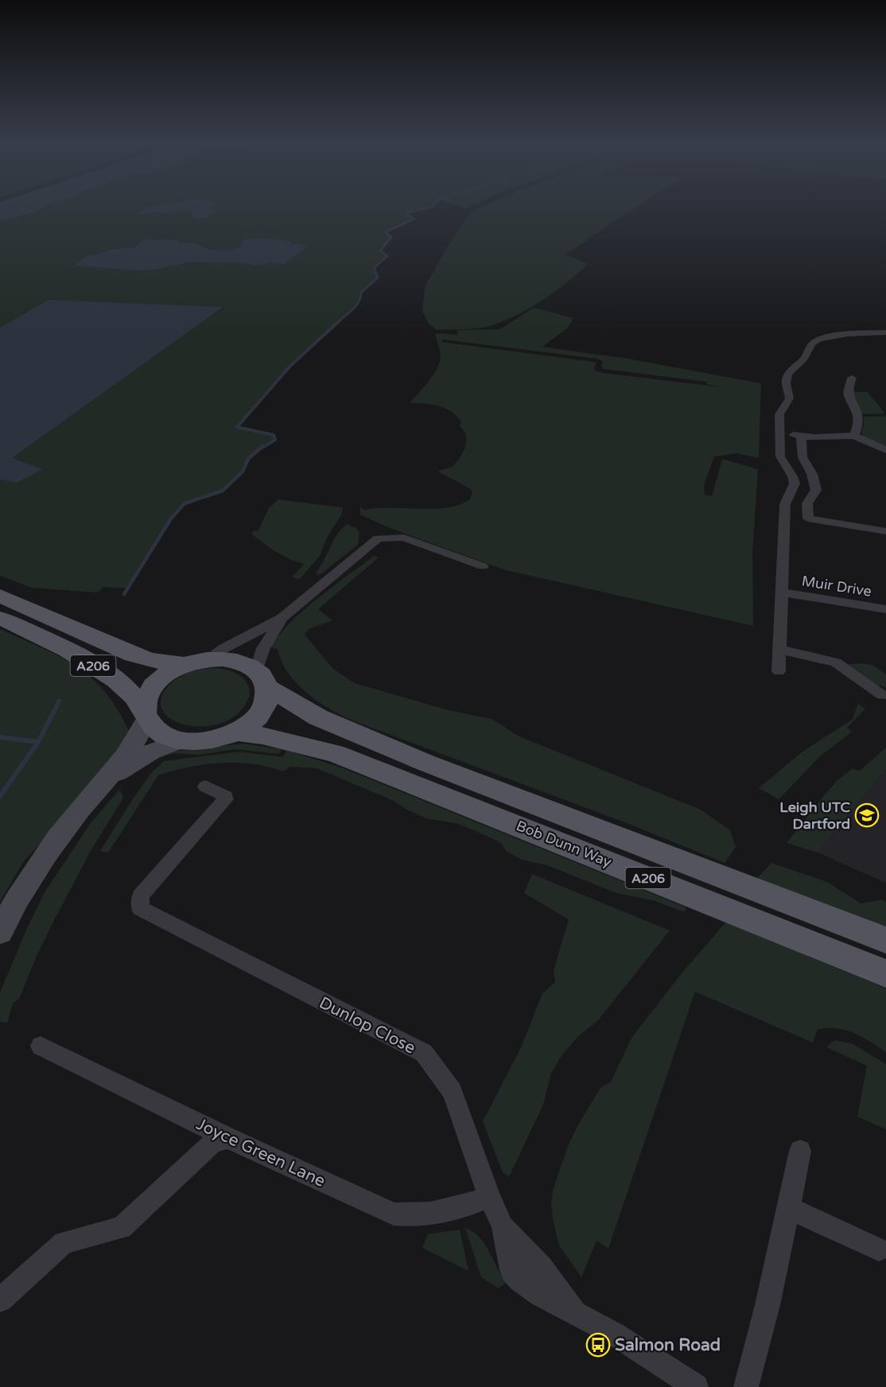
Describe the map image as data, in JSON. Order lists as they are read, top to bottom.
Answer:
{
  "streets": {
    "main road": ["A206", "Bob Dunn Way"],
    "street": ["Muir Drive", "Dunlop Close", "Joyce Green Lane"]
  },
  "crossings": [
    ["A206", "Bob Dunn Way"],
    ["Dunlop Close", "Joyce Green Lane"]
  ],
  "places": {
    "school or university": ["Leigh UTC Dartford"],
    "bus stop": ["Salmon Road"]
  }
}
